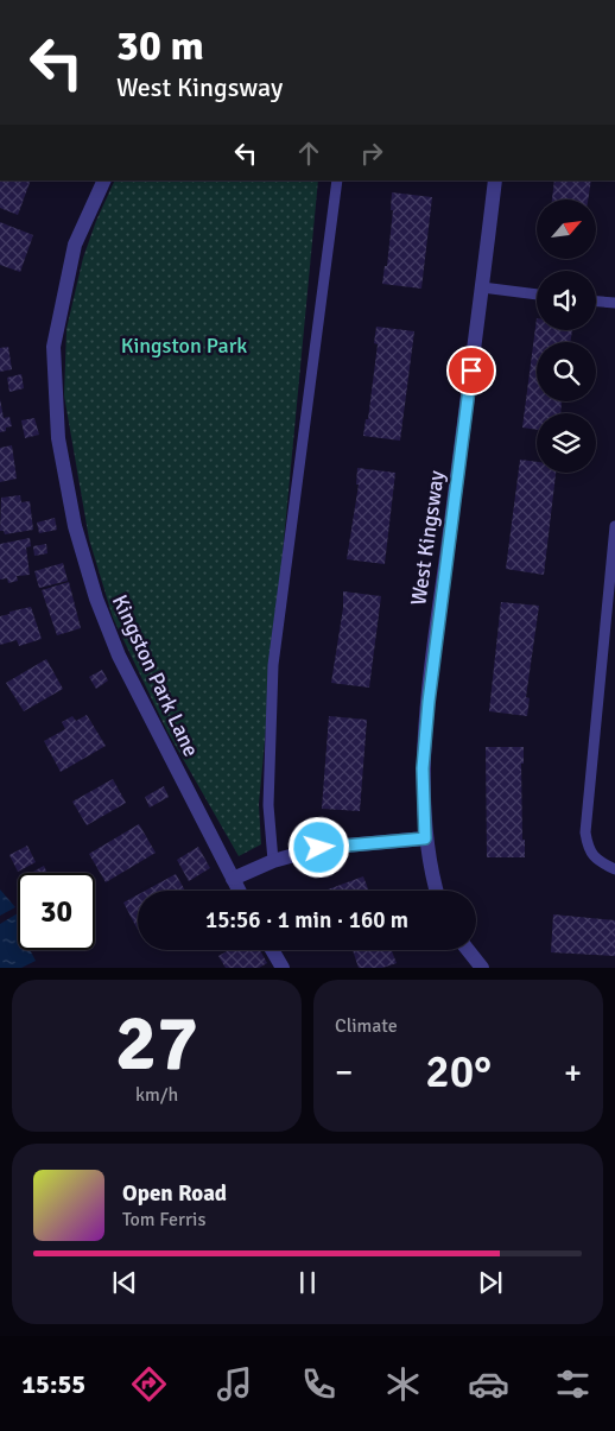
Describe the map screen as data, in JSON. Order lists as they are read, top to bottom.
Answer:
{
  "streets": {
    "street": ["West Kingsway", "Kingston Park Lane"]
  },
  "parks": ["Kingston Park"],
  "north": "top right",
  "page": {
    "turn": ["30 m", "West Kingsway"],
    "limit": "30",
    "trip": "15:56 · 1 min · 160 m",
    "tile": [
      ["27", "km/h"],
      "Climate"
    ],
    "heat": ["−", "20°", "+"],
    "song": ["Open Road", "Tom Ferris"],
    "tabs": "15:55"
  }
}
